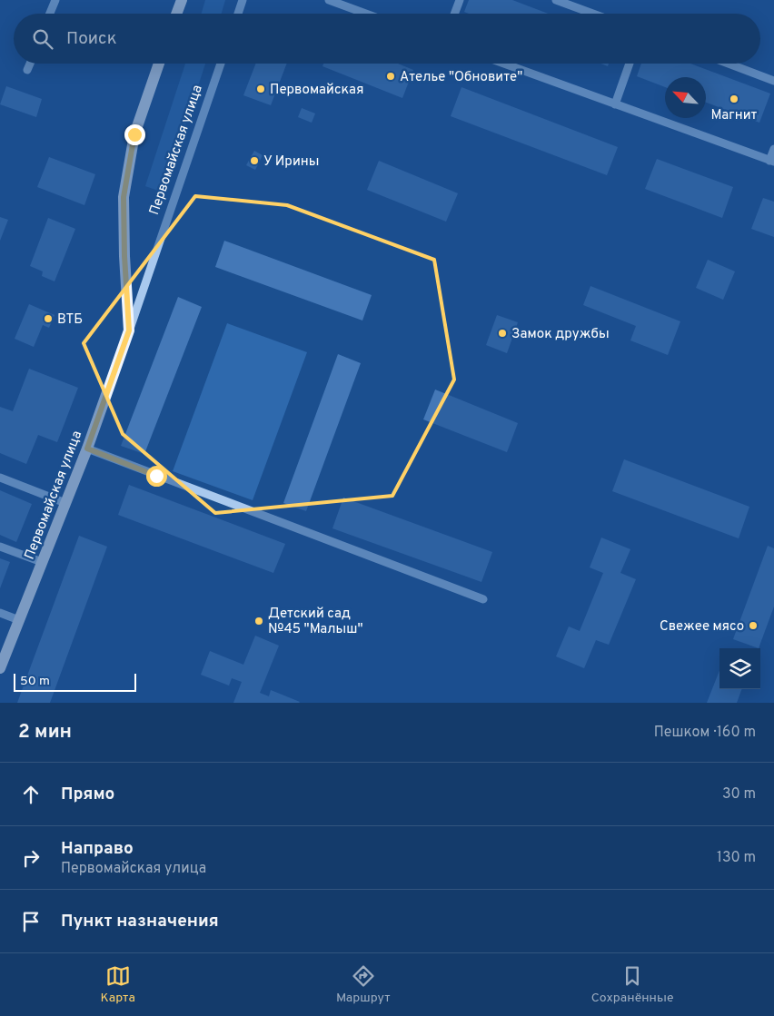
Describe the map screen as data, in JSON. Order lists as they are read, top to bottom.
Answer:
{
  "streets": {
    "main road": ["Первомайская улица"]
  },
  "places": [
    "Ателье \"Обновите\"",
    "Первомайская",
    "Магнит",
    "У Ирины",
    "ВТБ",
    "Замок дружбы",
    "Детский сад №45 \"Малыш\"",
    "Свежее мясо"
  ],
  "scale_bar": "50 m",
  "north": "top left",
  "page": {
    "search": "Поиск",
    "scale": "50 m",
    "heading": ["2 мин", "Пешком · 160 m"],
    "list": [
      ["Прямо", "30 m"],
      ["Направо", "Первомайская улица", "130 m"],
      "Пункт назначения"
    ],
    "nav": ["Карта", "Маршрут", "Сохранённые"]
  }
}
